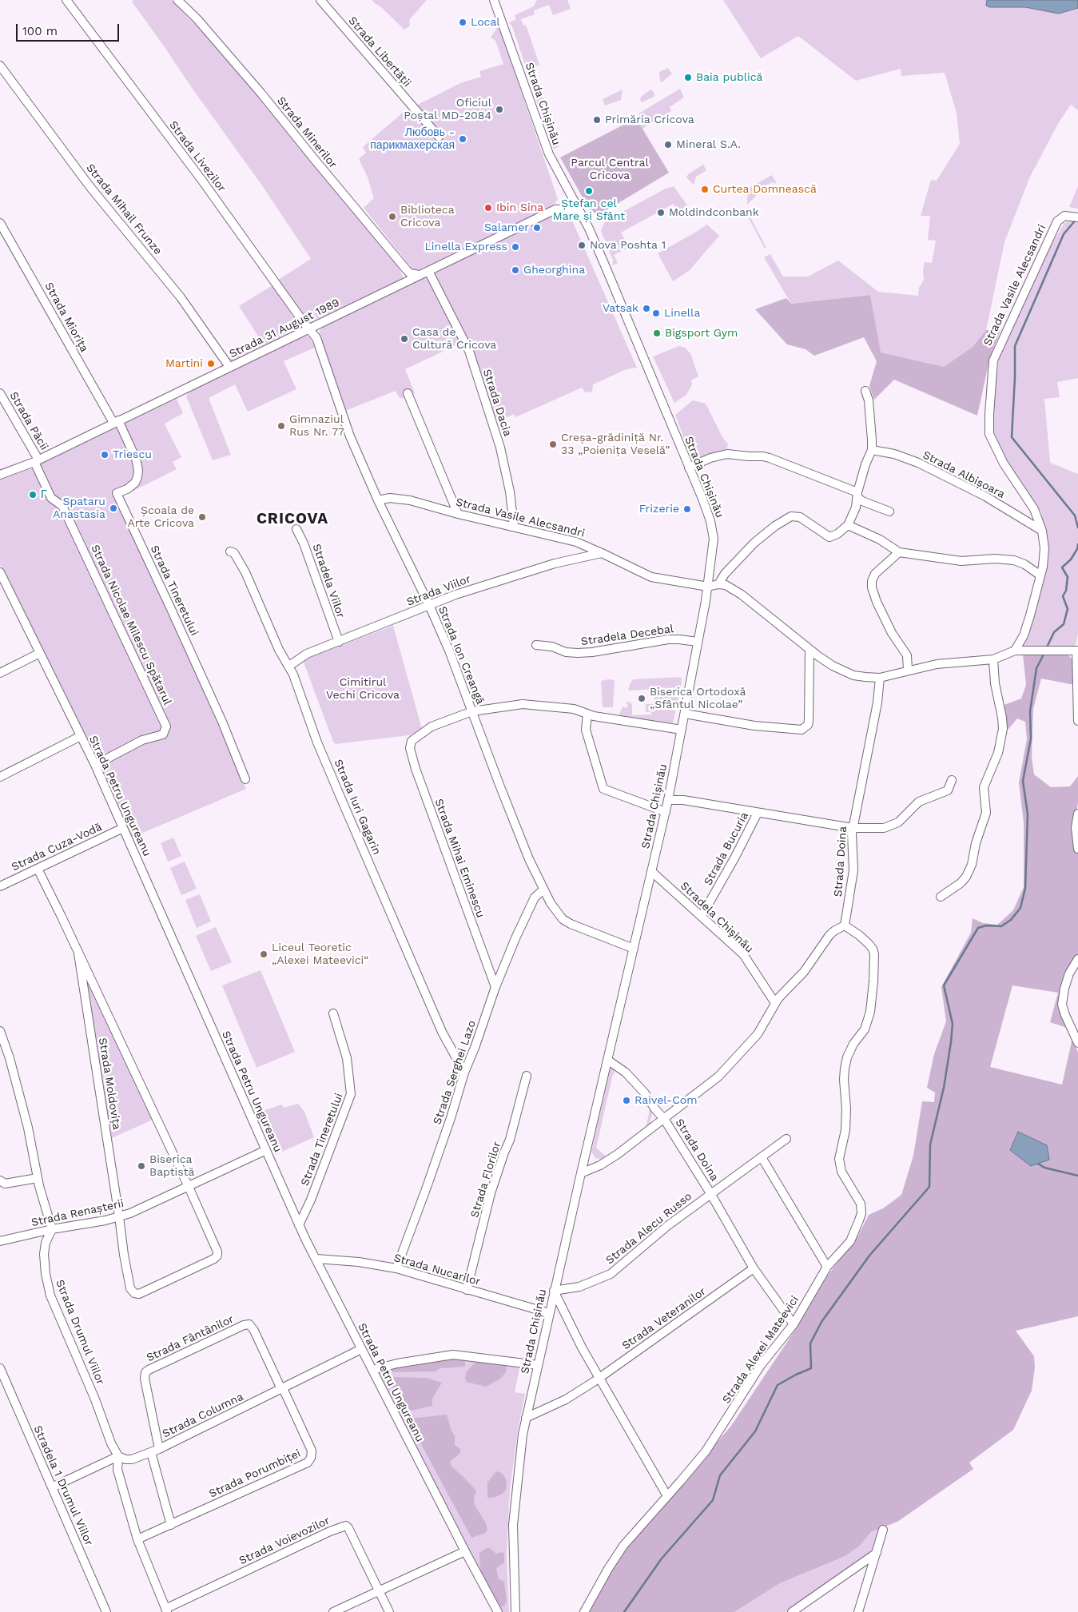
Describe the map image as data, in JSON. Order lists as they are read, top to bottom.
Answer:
{
  "streets": {
    "street": [
      "Strada Libertății",
      "Strada Chișinău",
      "Strada Minerilor",
      "Strada Livezilor",
      "Strada Mihail Frunze",
      "Strada Vasile Alecsandri",
      "Strada Miorița",
      "Strada 31 August 1989",
      "Strada Dacia",
      "Strada Păcii",
      "Strada Albișoara",
      "Stradela Viilor",
      "Strada Tineretului",
      "Strada Viilor",
      "Strada Nicolae Milescu Spătarul",
      "Stradela Decebal",
      "Strada Ion Creangă",
      "Strada Petru Ungureanu",
      "Strada Iuri Gagarin",
      "Strada Cuza-Vodă",
      "Strada Bucuria",
      "Strada Mihai Eminescu",
      "Strada Doina",
      "Stradela Chişinău",
      "Strada Serghei Lazo",
      "Strada Moldovița",
      "Strada Florilor",
      "Strada Renașterii",
      "Strada Alecu Russo",
      "Strada Nucarilor",
      "Strada Veteranilor",
      "Strada Drumul Viilor",
      "Strada Fântânilor",
      "Strada Alexei Mateevici",
      "Strada Columna",
      "Strada Porumbiței",
      "Stradela 1 Drumul Viilor",
      "Strada Voievozilor"
    ]
  },
  "crossings": [
    ["Strada Chișinău", "Strada Vasile Alecsandri"],
    ["Strada Chișinău", "Strada 31 August 1989"],
    ["Strada Chișinău", "Stradela Decebal"],
    ["Strada Chișinău", "Strada Ion Creangă"],
    ["Strada Chișinău", "Strada Bucuria"],
    ["Strada Chișinău", "Strada Doina"],
    ["Strada Chișinău", "Stradela Chişinău"],
    ["Strada Chișinău", "Strada Alecu Russo"],
    ["Strada Chișinău", "Strada Nucarilor"],
    ["Strada Chișinău", "Strada Veteranilor"],
    ["Strada Minerilor", "Strada 31 August 1989"],
    ["Strada Livezilor", "Strada 31 August 1989"],
    ["Strada Livezilor", "Strada Ion Creangă"],
    ["Strada Mihail Frunze", "Strada 31 August 1989"],
    ["Strada Vasile Alecsandri", "Strada Dacia"],
    ["Strada Vasile Alecsandri", "Strada Albișoara"],
    ["Strada Vasile Alecsandri", "Strada Viilor"],
    ["Strada Vasile Alecsandri", "Strada Ion Creangă"],
    ["Strada Miorița", "Strada 31 August 1989"],
    ["Strada Miorița", "Strada Tineretului"],
    ["Strada 31 August 1989", "Strada Dacia"],
    ["Strada 31 August 1989", "Strada Păcii"],
    ["Strada 31 August 1989", "Strada Tineretului"],
    ["Strada 31 August 1989", "Strada Nicolae Milescu Spătarul"],
    ["Strada 31 August 1989", "Strada Ion Creangă"],
    ["Strada Păcii", "Strada Nicolae Milescu Spătarul"],
    ["Stradela Viilor", "Strada Viilor"],
    ["Strada Tineretului", "Strada Petru Ungureanu"],
    ["Strada Viilor", "Strada Ion Creangă"],
    ["Strada Viilor", "Strada Iuri Gagarin"],
    ["Strada Nicolae Milescu Spătarul", "Strada Petru Ungureanu"],
    ["Strada Ion Creangă", "Strada Mihai Eminescu"],
    ["Strada Ion Creangă", "Strada Serghei Lazo"],
    ["Strada Petru Ungureanu", "Strada Cuza-Vodă"],
    ["Strada Petru Ungureanu", "Strada Renașterii"],
    ["Strada Petru Ungureanu", "Strada Nucarilor"],
    ["Strada Petru Ungureanu", "Strada Columna"],
    ["Strada Iuri Gagarin", "Strada Serghei Lazo"],
    ["Strada Cuza-Vodă", "Strada Moldovița"],
    ["Strada Bucuria", "Strada Doina"],
    ["Strada Bucuria", "Stradela Chişinău"],
    ["Strada Mihai Eminescu", "Strada Serghei Lazo"],
    ["Strada Doina", "Stradela Chişinău"],
    ["Strada Doina", "Strada Alecu Russo"],
    ["Strada Doina", "Strada Alexei Mateevici"],
    ["Strada Serghei Lazo", "Strada Nucarilor"],
    ["Strada Moldovița", "Strada Renașterii"],
    ["Strada Florilor", "Strada Nucarilor"],
    ["Strada Renașterii", "Strada Drumul Viilor"],
    ["Strada Drumul Viilor", "Strada Columna"],
    ["Strada Drumul Viilor", "Strada Porumbiței"],
    ["Strada Drumul Viilor", "Strada Voievozilor"],
    ["Strada Fântânilor", "Strada Columna"],
    ["Strada Fântânilor", "Strada Porumbiței"],
    ["Strada Columna", "Strada Porumbiței"],
    ["Strada Columna", "Stradela 1 Drumul Viilor"]
  ],
  "districts": ["CRICOVA"],
  "parks": ["Parcul Central Cricova", "Cimitirul Vechi Cricova"],
  "places": [
    "Local",
    "Baia publică",
    "Oficiul Poștal MD-2084",
    "Primăria Cricova",
    "Любовь - парикмахерская",
    "Mineral S.A.",
    "Curtea Domnească",
    "Ștefan cel Mare și Sfânt",
    "Ibin Sina",
    "Moldindconbank",
    "Biblioteca Cricova",
    "Salamer",
    "Nova Poshta 1",
    "Linella Express",
    "Gheorghina",
    "Vatsak",
    "Linella",
    "Bigsport Gym",
    "Casa de Cultură Cricova",
    "Martini",
    "Gimnaziul Rus Nr. 77",
    "Creșa-grădiniță Nr. 33 „Poienița Veselă”",
    "Triescu",
    "Г",
    "Spataru Anastasia",
    "Frizerie",
    "Școala de Arte Cricova",
    "Biserica Ortodoxă „Sfântul Nicolae”",
    "Liceul Teoretic „Alexei Mateevici“",
    "Raivel-Com",
    "Biserica Baptistă"
  ],
  "scale_bar": "100 m"
}
